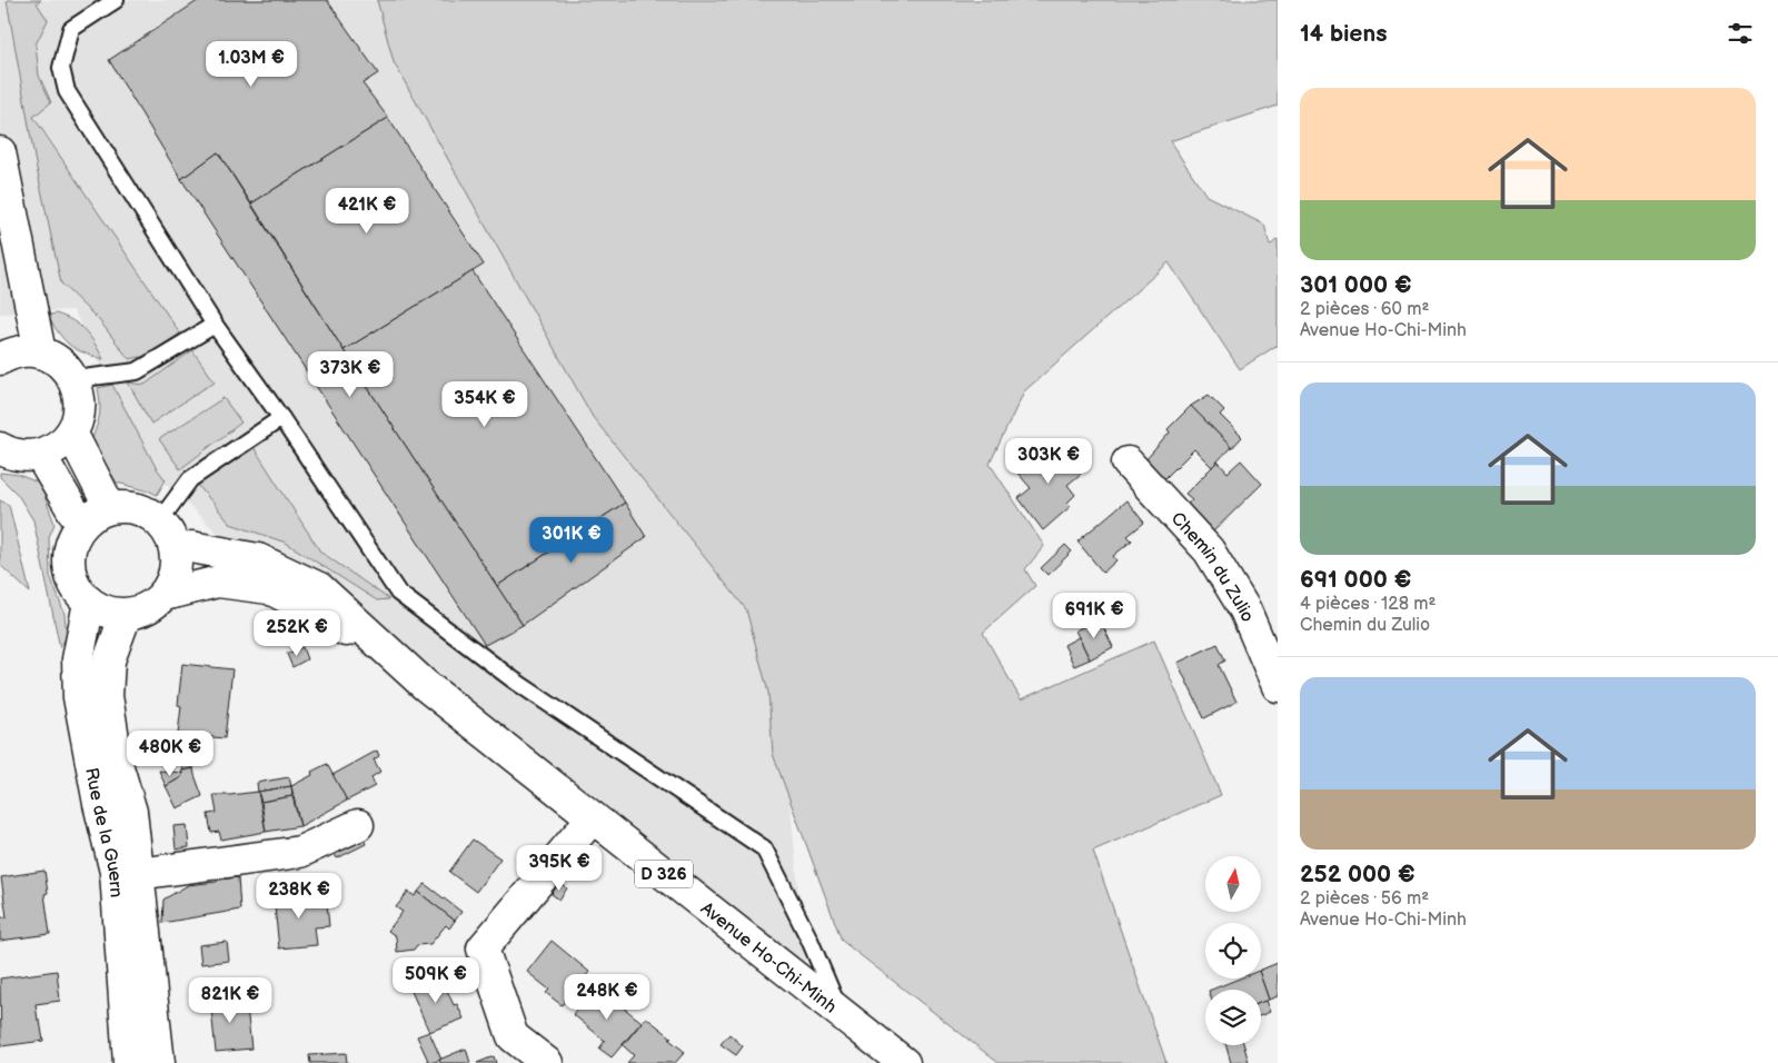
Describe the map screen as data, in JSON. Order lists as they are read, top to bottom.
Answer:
{
  "streets": {
    "main road": [
      "Chemin du Zulio",
      "Rue de la Guern",
      "D 326",
      "Avenue Ho-Chi-Minh"
    ]
  },
  "crossings": [
    ["Rue de la Guern", "Avenue Ho-Chi-Minh"]
  ],
  "north": "top",
  "page": {
    "heading": "14 biens",
    "price": [
      "1.03M €",
      "421K €",
      "373K €",
      "354K €",
      "303K €",
      "301K €",
      "691K €",
      "252K €",
      "480K €",
      "395K €",
      "238K €",
      "509K €",
      "248K €",
      "821K €"
    ],
    "list": [
      {
        "name": "301 000 €",
        "note": "2 pièces · 60 m² · Avenue Ho-Chi-Minh"
      },
      {
        "name": "691 000 €",
        "note": "4 pièces · 128 m² · Chemin du Zulio"
      },
      {
        "name": "252 000 €",
        "note": "2 pièces · 56 m² · Avenue Ho-Chi-Minh"
      }
    ]
  }
}
